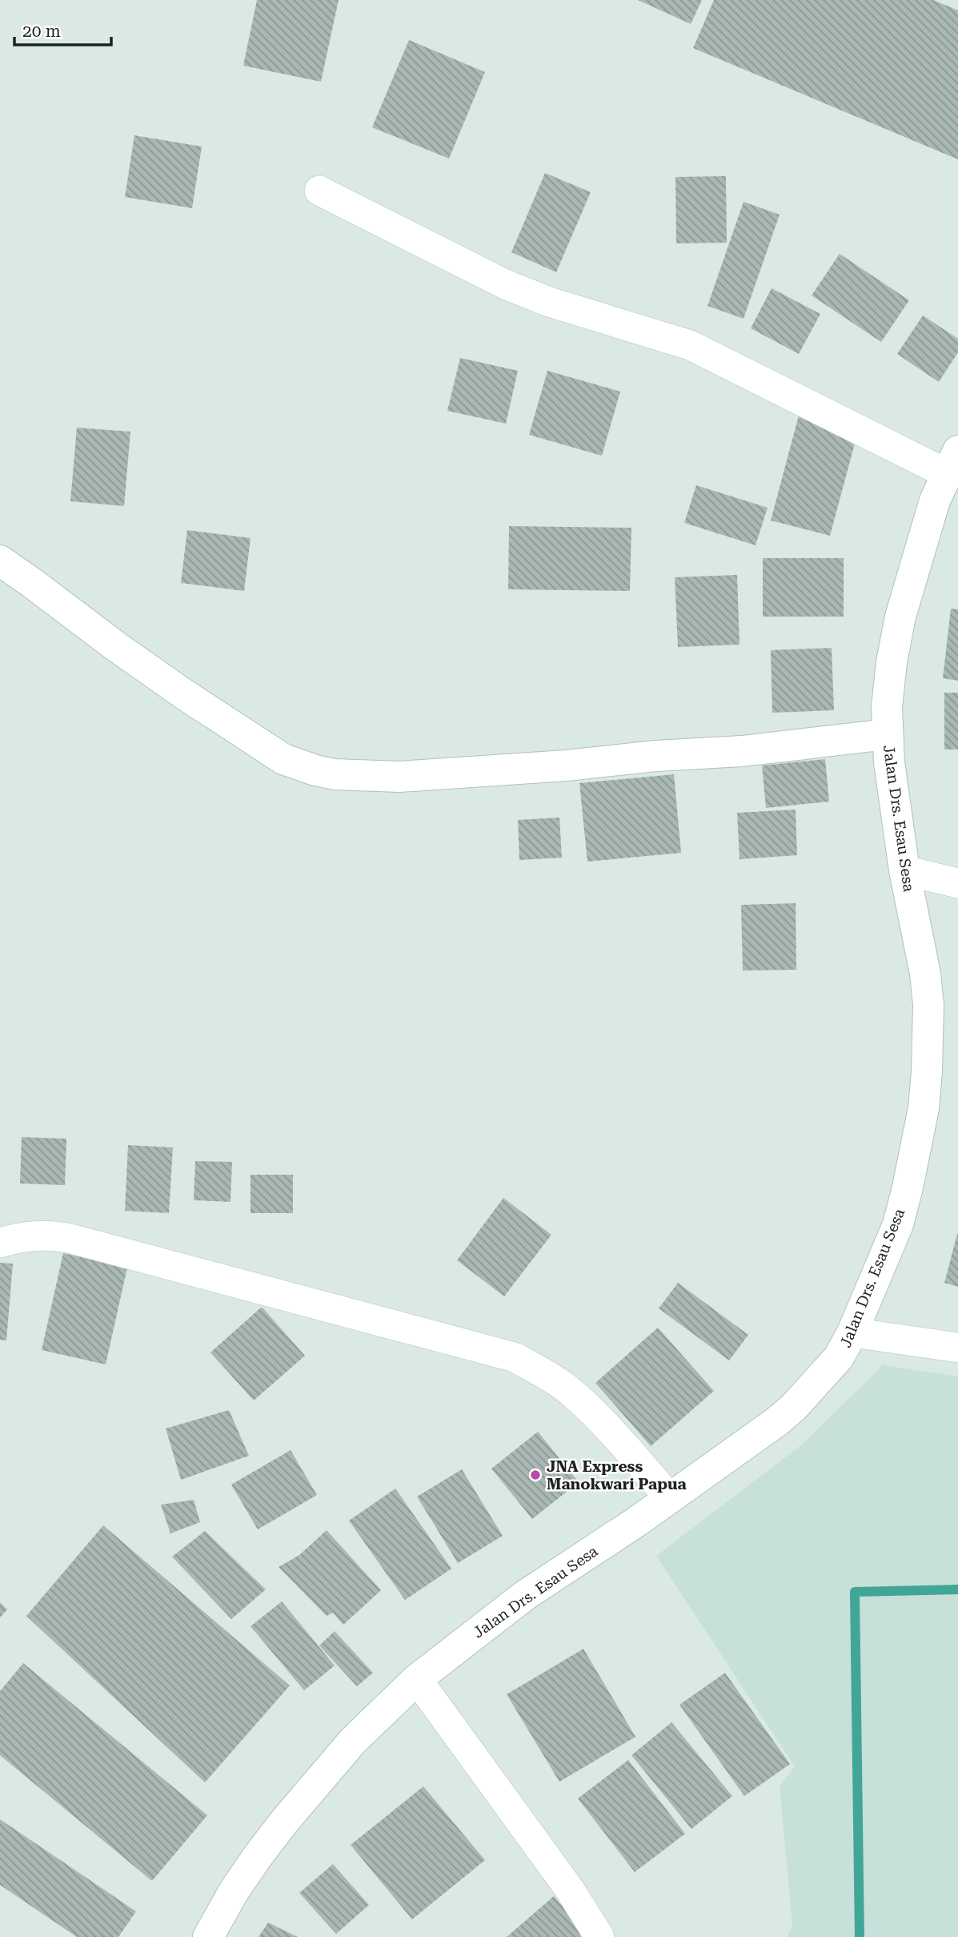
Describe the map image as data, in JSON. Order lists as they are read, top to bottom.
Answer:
{
  "streets": {
    "main road": ["Jalan Drs. Esau Sesa"]
  },
  "places": ["JNA Express Manokwari Papua"],
  "scale_bar": "20 m"
}
